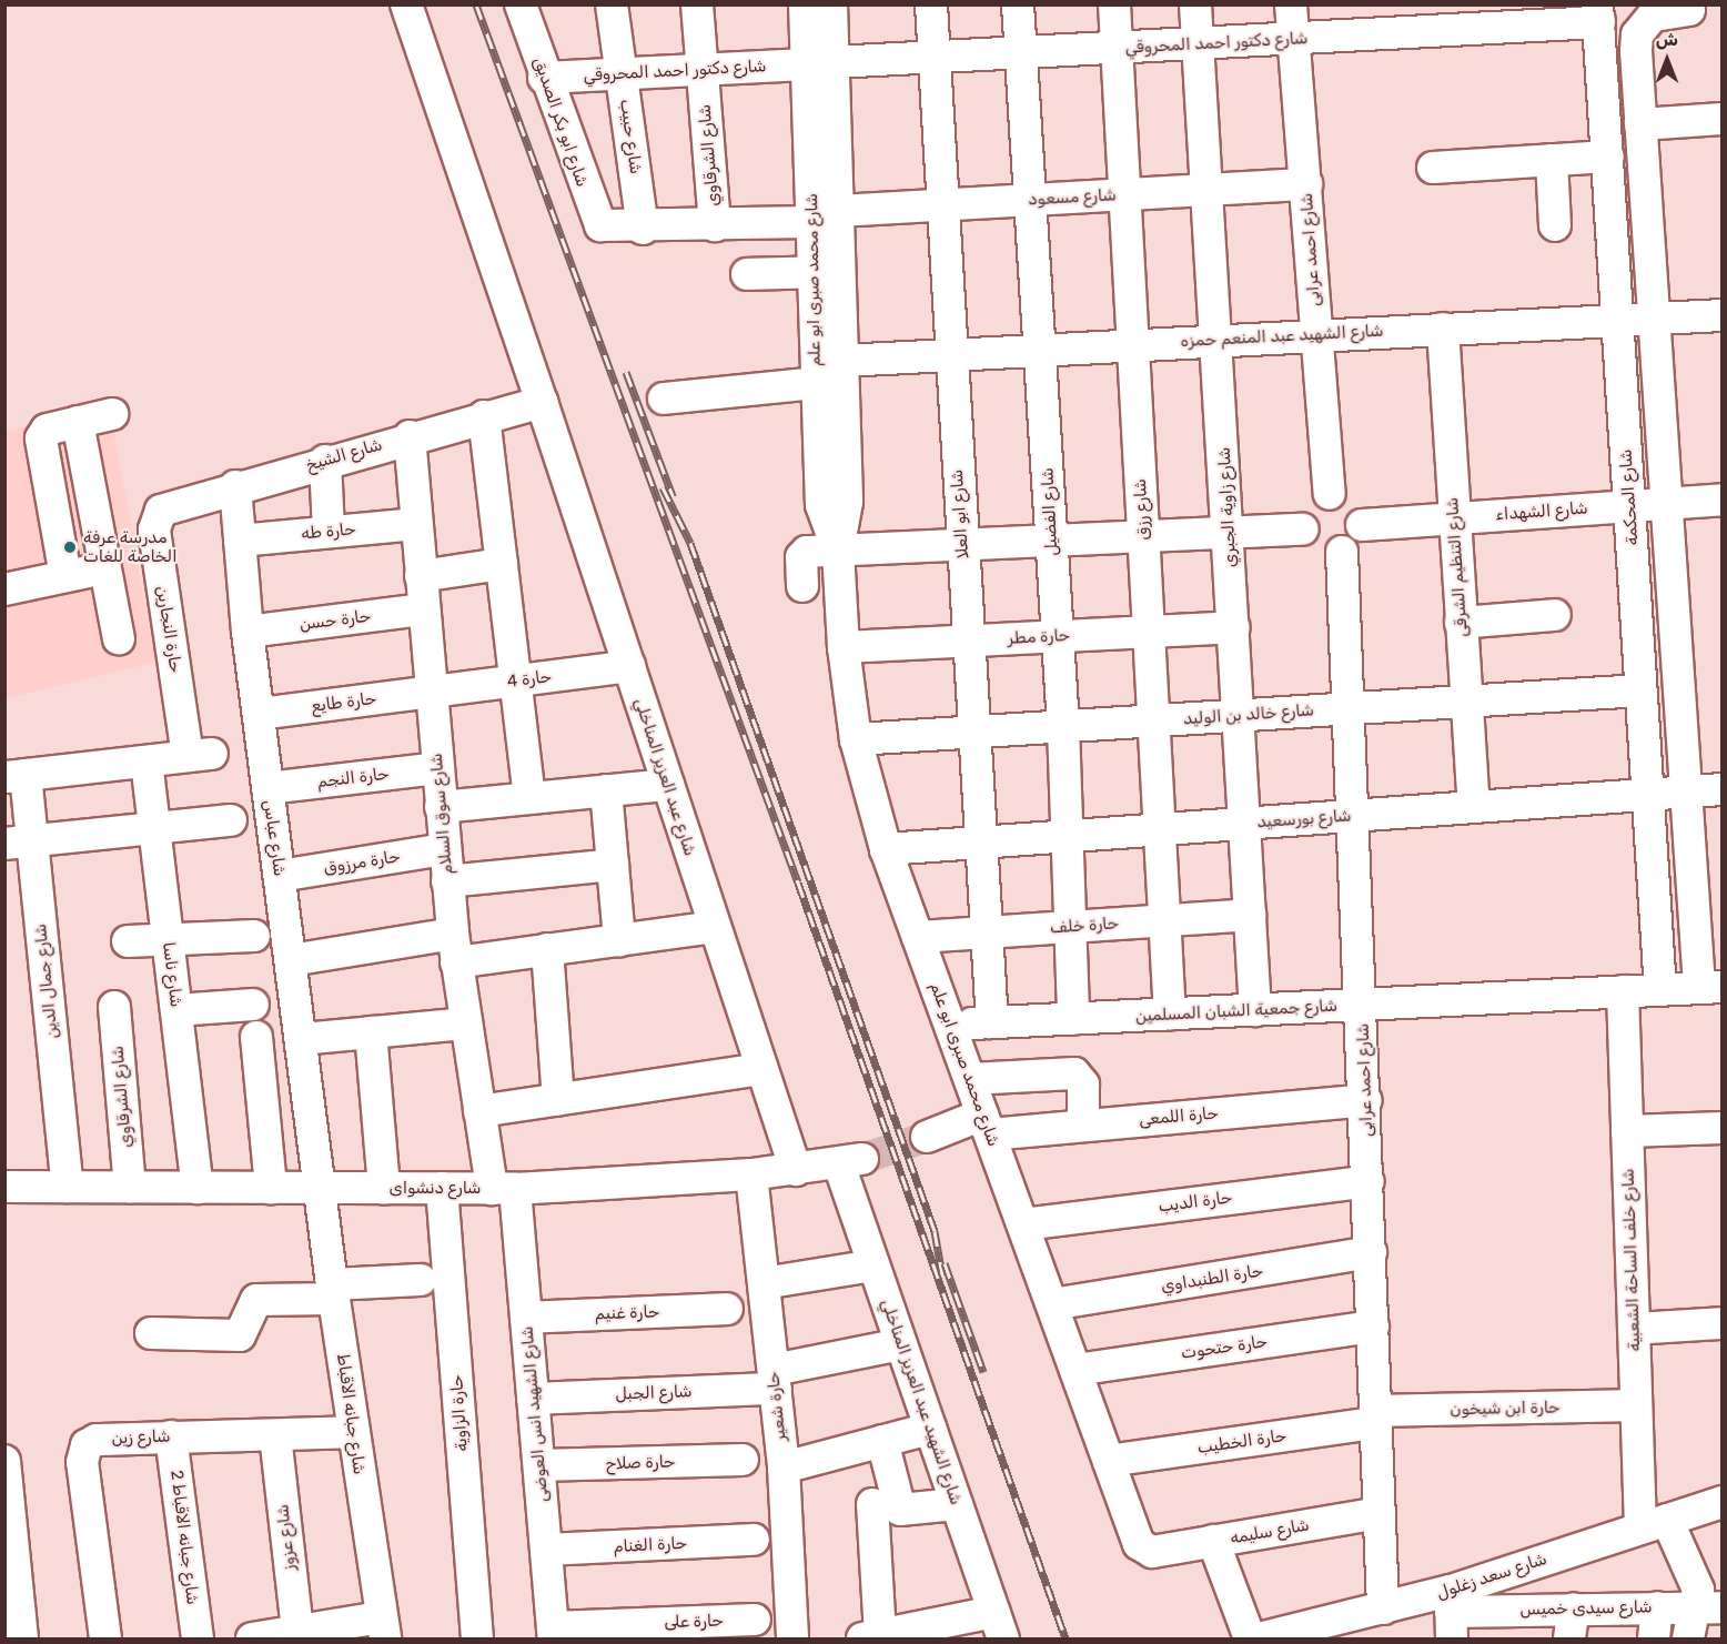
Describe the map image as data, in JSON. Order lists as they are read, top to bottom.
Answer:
{
  "streets": {
    "street": [
      "شارع دكتور احمد المحروقي",
      "شارع ابو بكر الصديق",
      "شارع حبيب",
      "شارع الشرقاوي",
      "شارع مسعود",
      "شارع احمد عرابى",
      "شارع محمد صبرى ابو علم",
      "شارع الشهيد عبد المنعم حمزه",
      "شارع الشيخ",
      "شارع المحكمة",
      "شارع زاوية الجبري",
      "شارع رزق",
      "شارع الفضيل",
      "شارع الشهداء",
      "شارع ابو العلا",
      "حارة طه",
      "شارع التنظيم الشرقى",
      "حارة حسن",
      "حارة النجارين",
      "حارة مطر",
      "حارة 4",
      "حارة طايع",
      "شارع خالد بن الوليد",
      "شارع عبد العزيز المناخلي",
      "حارة النجم",
      "شارع سوق السلام",
      "شارع بورسعيد",
      "شارع عباس",
      "حارة مرزوق",
      "حارة خلف",
      "شارع ناسا",
      "شارع جمال الدين",
      "شارع جمعية الشبان المسلمين",
      "حارة اللمعى",
      "شارع دنشواى",
      "حارة الديب",
      "شارع خلف الساحة الشعبية",
      "حارة الطنبداوي",
      "حارة غنيم",
      "حارة حتحوت",
      "شارع الجبل",
      "شارع الشهيد عبد العزيز المناخلي",
      "حارة شعير",
      "حارة ابن شيخون",
      "حارة الزاوية",
      "شارع جبانه الاقباط",
      "شارع الشهيد انس العوضى",
      "شارع زين",
      "حارة الخطيب",
      "حارة صلاح",
      "شارع سليمه",
      "شارع جبانه الاقباط 2",
      "شارع عزوز",
      "حارة الغنام",
      "شارع سعد زغلول",
      "شارع سيدى خميس",
      "حارة على"
    ]
  },
  "crossings": [
    ["شارع دكتور احمد المحروقي", "شارع ابو بكر الصديق"],
    ["شارع دكتور احمد المحروقي", "شارع حبيب"],
    ["شارع دكتور احمد المحروقي", "شارع الشرقاوي"],
    ["شارع دكتور احمد المحروقي", "شارع احمد عرابى"],
    ["شارع دكتور احمد المحروقي", "شارع محمد صبرى ابو علم"],
    ["شارع دكتور احمد المحروقي", "شارع المحكمة"],
    ["شارع دكتور احمد المحروقي", "شارع زاوية الجبري"],
    ["شارع دكتور احمد المحروقي", "شارع رزق"],
    ["شارع دكتور احمد المحروقي", "شارع الفضيل"],
    ["شارع دكتور احمد المحروقي", "شارع ابو العلا"],
    ["شارع ابو بكر الصديق", "شارع حبيب"],
    ["شارع ابو بكر الصديق", "شارع مسعود"],
    ["شارع حبيب", "شارع مسعود"],
    ["شارع الشرقاوي", "شارع مسعود"],
    ["شارع الشرقاوي", "شارع دنشواى"],
    ["شارع مسعود", "شارع احمد عرابى"],
    ["شارع مسعود", "شارع محمد صبرى ابو علم"],
    ["شارع مسعود", "شارع زاوية الجبري"],
    ["شارع مسعود", "شارع رزق"],
    ["شارع مسعود", "شارع الفضيل"],
    ["شارع مسعود", "شارع ابو العلا"],
    ["شارع احمد عرابى", "شارع الشهيد عبد المنعم حمزه"],
    ["شارع احمد عرابى", "شارع الشهداء"],
    ["شارع احمد عرابى", "شارع خالد بن الوليد"],
    ["شارع احمد عرابى", "شارع بورسعيد"],
    ["شارع احمد عرابى", "شارع جمعية الشبان المسلمين"],
    ["شارع احمد عرابى", "حارة اللمعى"],
    ["شارع احمد عرابى", "حارة الديب"],
    ["شارع احمد عرابى", "حارة الطنبداوي"],
    ["شارع احمد عرابى", "حارة حتحوت"],
    ["شارع احمد عرابى", "حارة ابن شيخون"],
    ["شارع احمد عرابى", "حارة الخطيب"],
    ["شارع احمد عرابى", "شارع سليمه"],
    ["شارع احمد عرابى", "شارع سعد زغلول"],
    ["شارع محمد صبرى ابو علم", "شارع الشهيد عبد المنعم حمزه"],
    ["شارع محمد صبرى ابو علم", "حارة مطر"],
    ["شارع محمد صبرى ابو علم", "شارع خالد بن الوليد"],
    ["شارع محمد صبرى ابو علم", "شارع بورسعيد"],
    ["شارع محمد صبرى ابو علم", "حارة خلف"],
    ["شارع محمد صبرى ابو علم", "شارع جمعية الشبان المسلمين"],
    ["شارع محمد صبرى ابو علم", "حارة اللمعى"],
    ["شارع محمد صبرى ابو علم", "حارة الديب"],
    ["شارع محمد صبرى ابو علم", "حارة الطنبداوي"],
    ["شارع محمد صبرى ابو علم", "حارة حتحوت"],
    ["شارع محمد صبرى ابو علم", "حارة الخطيب"],
    ["شارع محمد صبرى ابو علم", "شارع سليمه"],
    ["شارع الشهيد عبد المنعم حمزه", "شارع المحكمة"],
    ["شارع الشهيد عبد المنعم حمزه", "شارع زاوية الجبري"],
    ["شارع الشهيد عبد المنعم حمزه", "شارع رزق"],
    ["شارع الشهيد عبد المنعم حمزه", "شارع الفضيل"],
    ["شارع الشهيد عبد المنعم حمزه", "شارع ابو العلا"],
    ["شارع الشهيد عبد المنعم حمزه", "شارع التنظيم الشرقى"],
    ["شارع الشيخ", "حارة النجارين"],
    ["شارع الشيخ", "شارع عبد العزيز المناخلي"],
    ["شارع الشيخ", "شارع سوق السلام"],
    ["شارع الشيخ", "شارع عباس"],
    ["شارع المحكمة", "شارع الشهداء"],
    ["شارع المحكمة", "شارع خالد بن الوليد"],
    ["شارع المحكمة", "شارع بورسعيد"],
    ["شارع المحكمة", "شارع جمعية الشبان المسلمين"],
    ["شارع زاوية الجبري", "حارة مطر"],
    ["شارع زاوية الجبري", "شارع خالد بن الوليد"],
    ["شارع زاوية الجبري", "شارع بورسعيد"],
    ["شارع زاوية الجبري", "حارة خلف"],
    ["شارع زاوية الجبري", "شارع جمعية الشبان المسلمين"],
    ["شارع رزق", "حارة مطر"],
    ["شارع رزق", "شارع خالد بن الوليد"],
    ["شارع رزق", "شارع بورسعيد"],
    ["شارع رزق", "حارة خلف"],
    ["شارع رزق", "شارع جمعية الشبان المسلمين"],
    ["شارع الفضيل", "حارة مطر"],
    ["شارع الفضيل", "شارع خالد بن الوليد"],
    ["شارع الفضيل", "شارع بورسعيد"],
    ["شارع الفضيل", "حارة خلف"],
    ["شارع الفضيل", "شارع جمعية الشبان المسلمين"],
    ["شارع الشهداء", "شارع التنظيم الشرقى"],
    ["شارع ابو العلا", "حارة مطر"],
    ["شارع ابو العلا", "شارع خالد بن الوليد"],
    ["شارع ابو العلا", "شارع بورسعيد"],
    ["شارع ابو العلا", "حارة خلف"],
    ["شارع ابو العلا", "شارع جمعية الشبان المسلمين"],
    ["حارة طه", "شارع سوق السلام"],
    ["حارة طه", "شارع عباس"],
    ["شارع التنظيم الشرقى", "شارع خالد بن الوليد"],
    ["شارع التنظيم الشرقى", "شارع بورسعيد"],
    ["حارة حسن", "شارع سوق السلام"],
    ["حارة حسن", "شارع عباس"],
    ["حارة النجارين", "شارع ناسا"],
    ["حارة 4", "حارة طايع"],
    ["حارة 4", "شارع عبد العزيز المناخلي"],
    ["حارة 4", "شارع سوق السلام"],
    ["حارة طايع", "شارع سوق السلام"],
    ["حارة طايع", "شارع عباس"],
    ["شارع عبد العزيز المناخلي", "شارع دنشواى"],
    ["حارة النجم", "شارع سوق السلام"],
    ["حارة النجم", "شارع عباس"],
    ["شارع سوق السلام", "حارة مرزوق"],
    ["شارع سوق السلام", "شارع دنشواى"],
    ["شارع سوق السلام", "شارع الشهيد انس العوضى"],
    ["شارع عباس", "حارة مرزوق"],
    ["شارع عباس", "شارع دنشواى"],
    ["شارع عباس", "شارع جبانه الاقباط"],
    ["شارع ناسا", "شارع دنشواى"],
    ["شارع جمال الدين", "شارع دنشواى"],
    ["شارع جمعية الشبان المسلمين", "شارع خلف الساحة الشعبية"],
    ["شارع دنشواى", "شارع الشهيد عبد العزيز المناخلي"],
    ["شارع دنشواى", "حارة شعير"],
    ["شارع دنشواى", "حارة الزاوية"],
    ["شارع دنشواى", "شارع جبانه الاقباط"],
    ["شارع دنشواى", "شارع الشهيد انس العوضى"],
    ["شارع خلف الساحة الشعبية", "حارة ابن شيخون"],
    ["شارع خلف الساحة الشعبية", "شارع سعد زغلول"],
    ["حارة غنيم", "شارع الشهيد انس العوضى"],
    ["شارع الجبل", "شارع الشهيد عبد العزيز المناخلي"],
    ["شارع الجبل", "حارة شعير"],
    ["شارع الجبل", "شارع الشهيد انس العوضى"],
    ["حارة ابن شيخون", "حارة الخطيب"],
    ["شارع جبانه الاقباط", "شارع زين"],
    ["شارع الشهيد انس العوضى", "حارة صلاح"],
    ["شارع الشهيد انس العوضى", "حارة الغنام"],
    ["شارع الشهيد انس العوضى", "حارة على"],
    ["شارع زين", "شارع جبانه الاقباط 2"],
    ["شارع زين", "شارع عزوز"],
    ["شارع سعد زغلول", "شارع سيدى خميس"]
  ],
  "places": ["مدرسة عرفة الخاصة للغات"],
  "north": "top"
}
